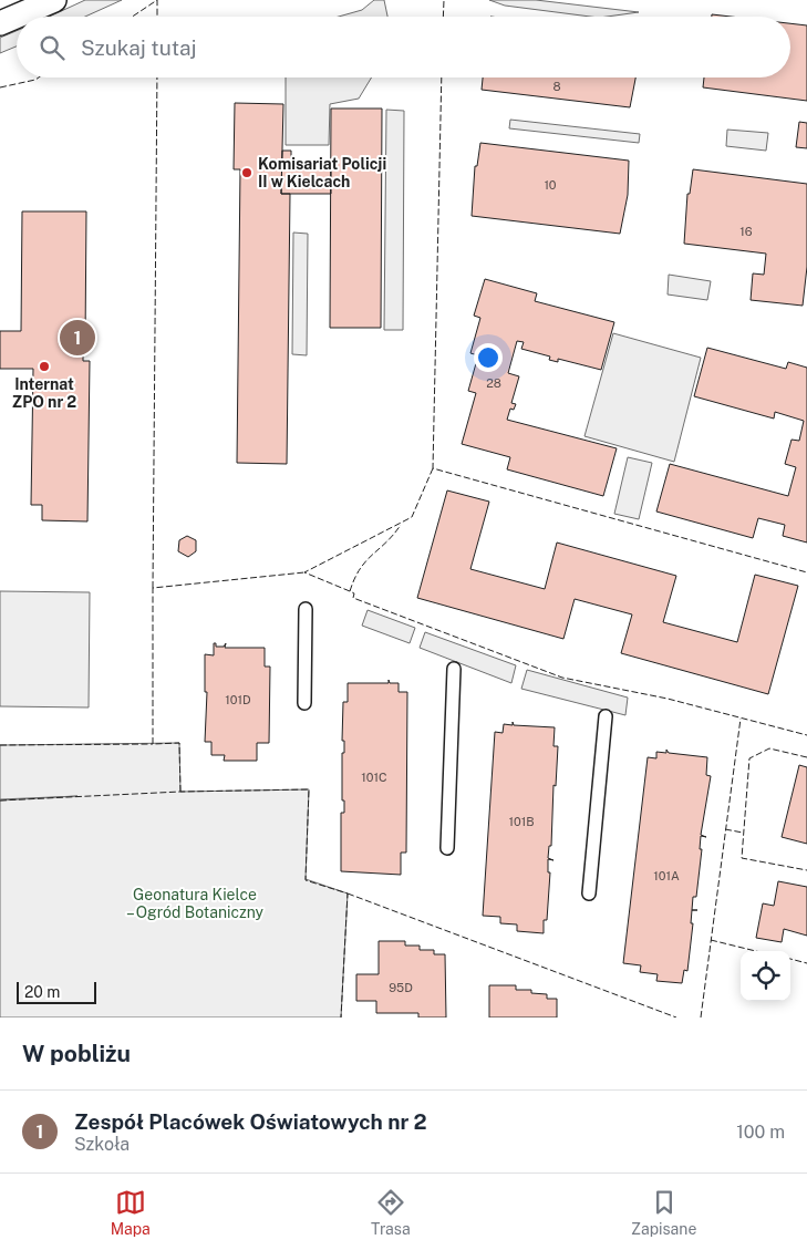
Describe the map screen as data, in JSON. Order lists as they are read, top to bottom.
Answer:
{
  "parks": ["Geonatura Kielce – Ogród Botaniczny"],
  "places": ["Komisariat Policji II w Kielcach", "Internat ZPO nr 2"],
  "house_numbers": [
    "8",
    "10",
    "16",
    "28",
    "101D",
    "101C",
    "101B",
    "101A",
    "95D"
  ],
  "scale_bar": "20 m",
  "page": {
    "search": "Szukaj tutaj",
    "pins": "1",
    "scale": "20 m",
    "heading": "W pobliżu",
    "list": [
      {
        "mark": "1",
        "name": "Zespół Placówek Oświatowych nr 2",
        "note": "Szkoła",
        "value": "100 m"
      }
    ],
    "nav": ["Mapa", "Trasa", "Zapisane"]
  }
}
